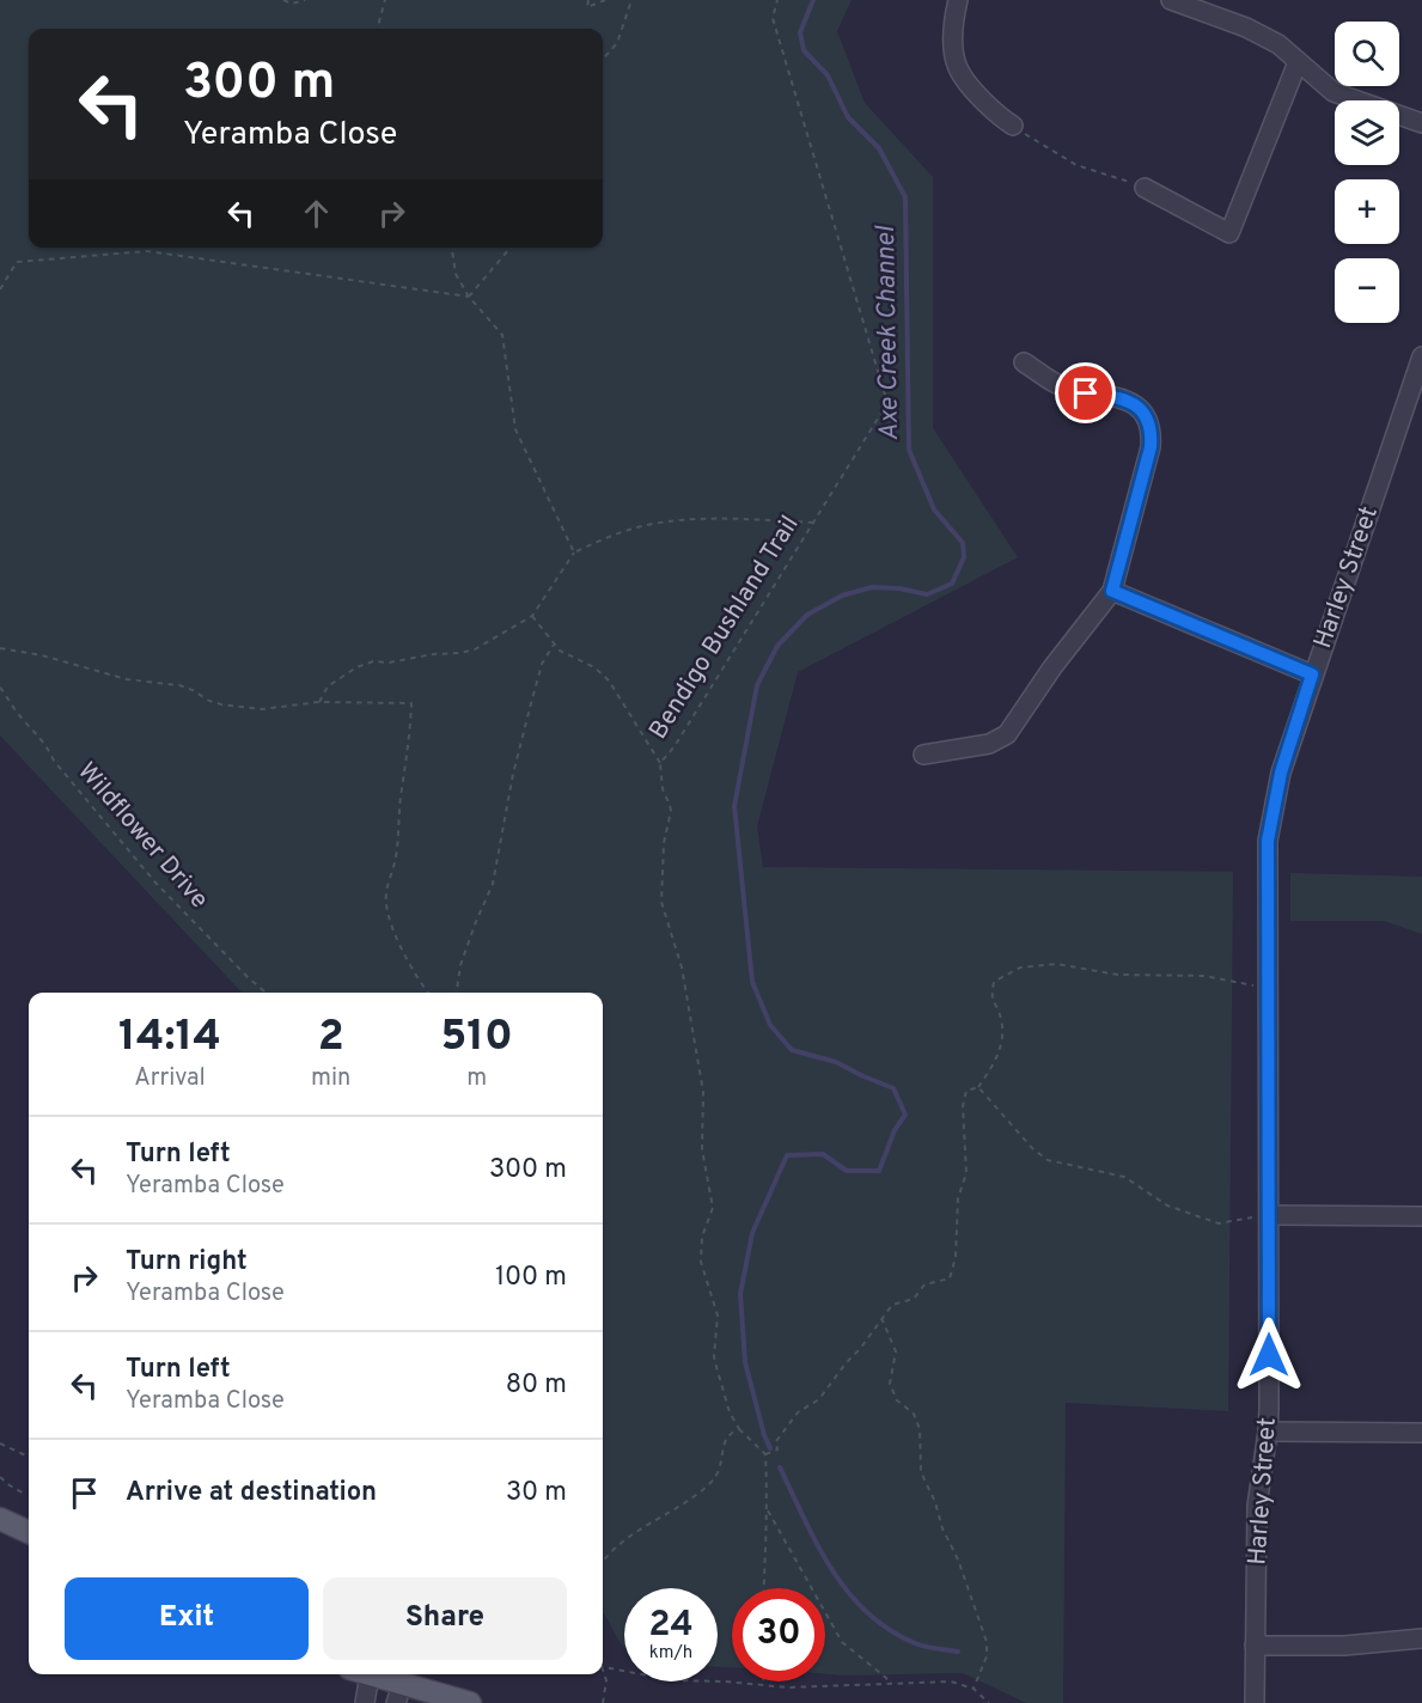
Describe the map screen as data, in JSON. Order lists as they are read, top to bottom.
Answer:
{
  "streets": {
    "street": ["Harley Street"],
    "path": ["Bendigo Bushland Trail", "Wildflower Drive"]
  },
  "water": ["Axe Creek Channel"],
  "page": {
    "map_buttons": ["+", "−"],
    "turn": ["300 m", "Yeramba Close"],
    "eta": [
      "14:14",
      "Arrival",
      "2",
      "min",
      "510",
      "m"
    ],
    "list": [
      {
        "name": "Turn left",
        "note": "Yeramba Close",
        "value": "300 m"
      },
      {
        "name": "Turn right",
        "note": "Yeramba Close",
        "value": "100 m"
      },
      {
        "name": "Turn left",
        "note": "Yeramba Close",
        "value": "80 m"
      },
      {
        "name": "Arrive at destination",
        "value": "30 m"
      }
    ],
    "buttons": ["Exit", "Share"],
    "speed": "24 km/h",
    "limit": "30"
  }
}
